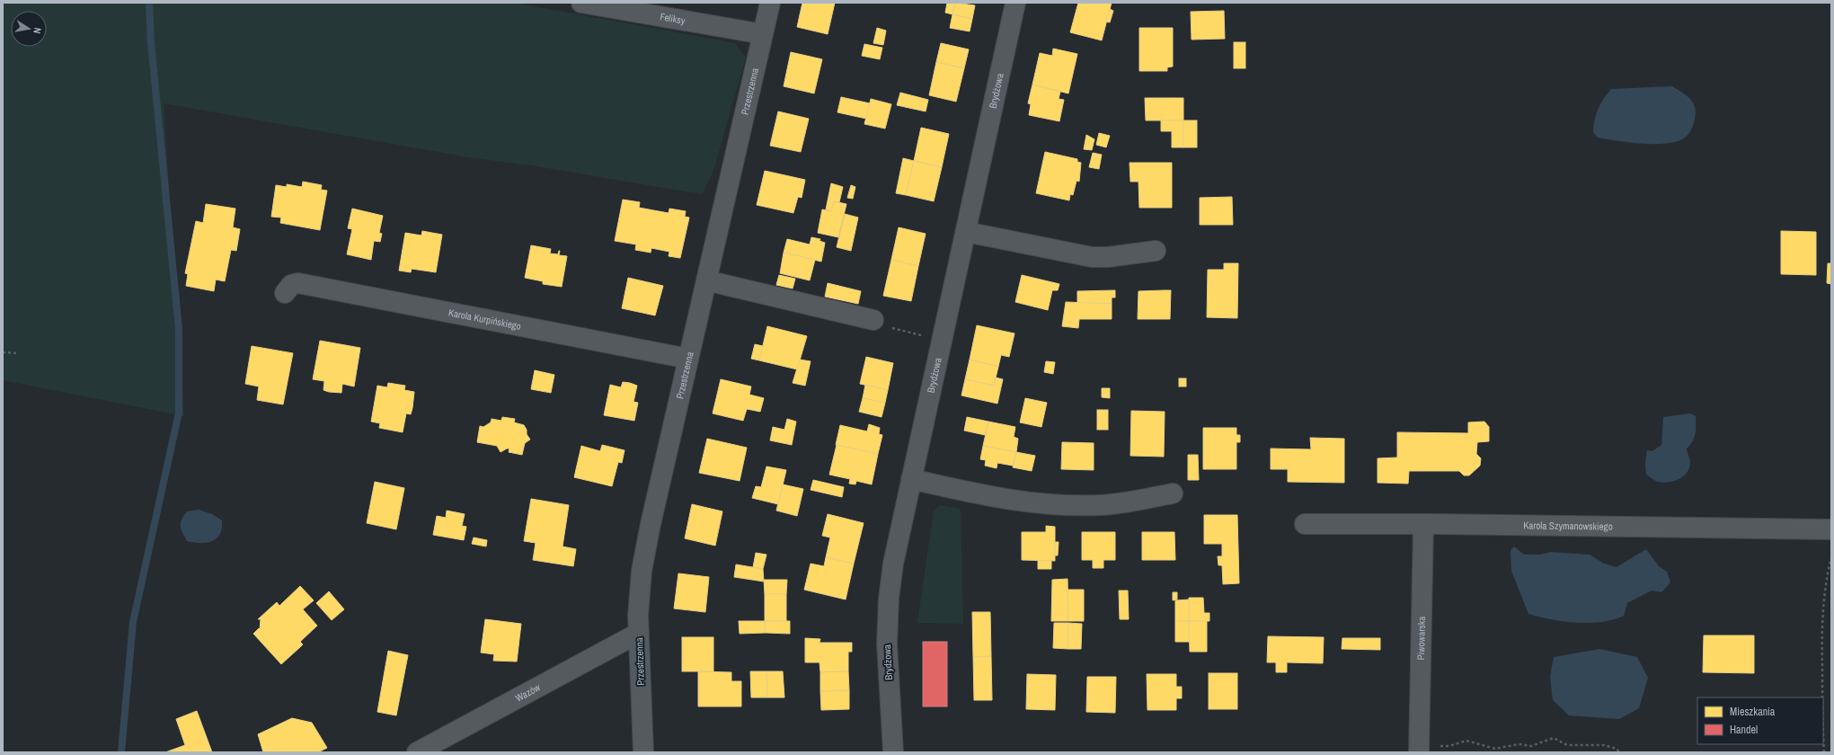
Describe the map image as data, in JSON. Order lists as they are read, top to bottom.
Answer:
{
  "streets": {
    "street": [
      "Feliksy",
      "Brydżowa",
      "Przestrzenna",
      "Karola Kurpińskiego",
      "Karola Szymanowskiego",
      "Piwowarska",
      "Wazów"
    ]
  },
  "crossings": [
    ["Feliksy", "Przestrzenna"],
    ["Przestrzenna", "Karola Kurpińskiego"],
    ["Przestrzenna", "Wazów"],
    ["Karola Szymanowskiego", "Piwowarska"]
  ],
  "legend": ["Mieszkania", "Handel"],
  "north": "right"
}
